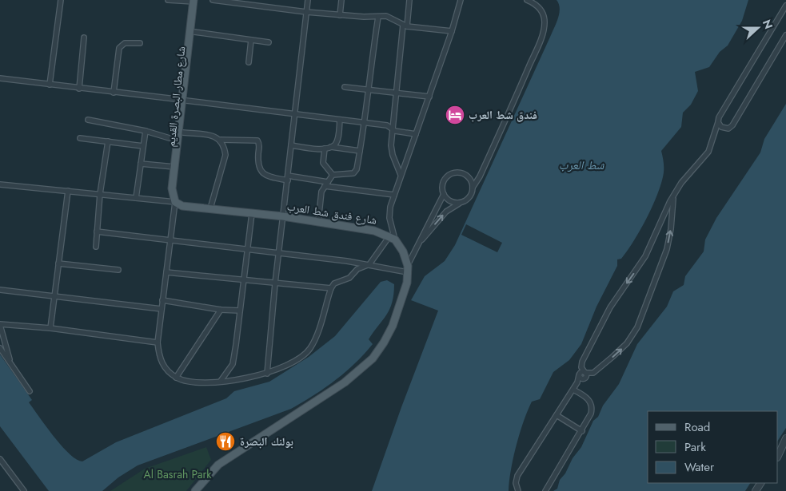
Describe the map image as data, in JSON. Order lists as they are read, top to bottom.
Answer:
{
  "streets": {
    "main road": ["شارع مطار البصرة القديم", "شارع فندق شط العرب"]
  },
  "crossings": [
    ["شارع مطار البصرة القديم", "شارع فندق شط العرب"]
  ],
  "water": ["شط العرب"],
  "parks": ["Al Basrah Park"],
  "places": {
    "hotel": ["فندق شط العرب"],
    "restaurant": ["بولنك البصرة"]
  },
  "legend": ["Road", "Park", "Water"],
  "north": "right"
}
